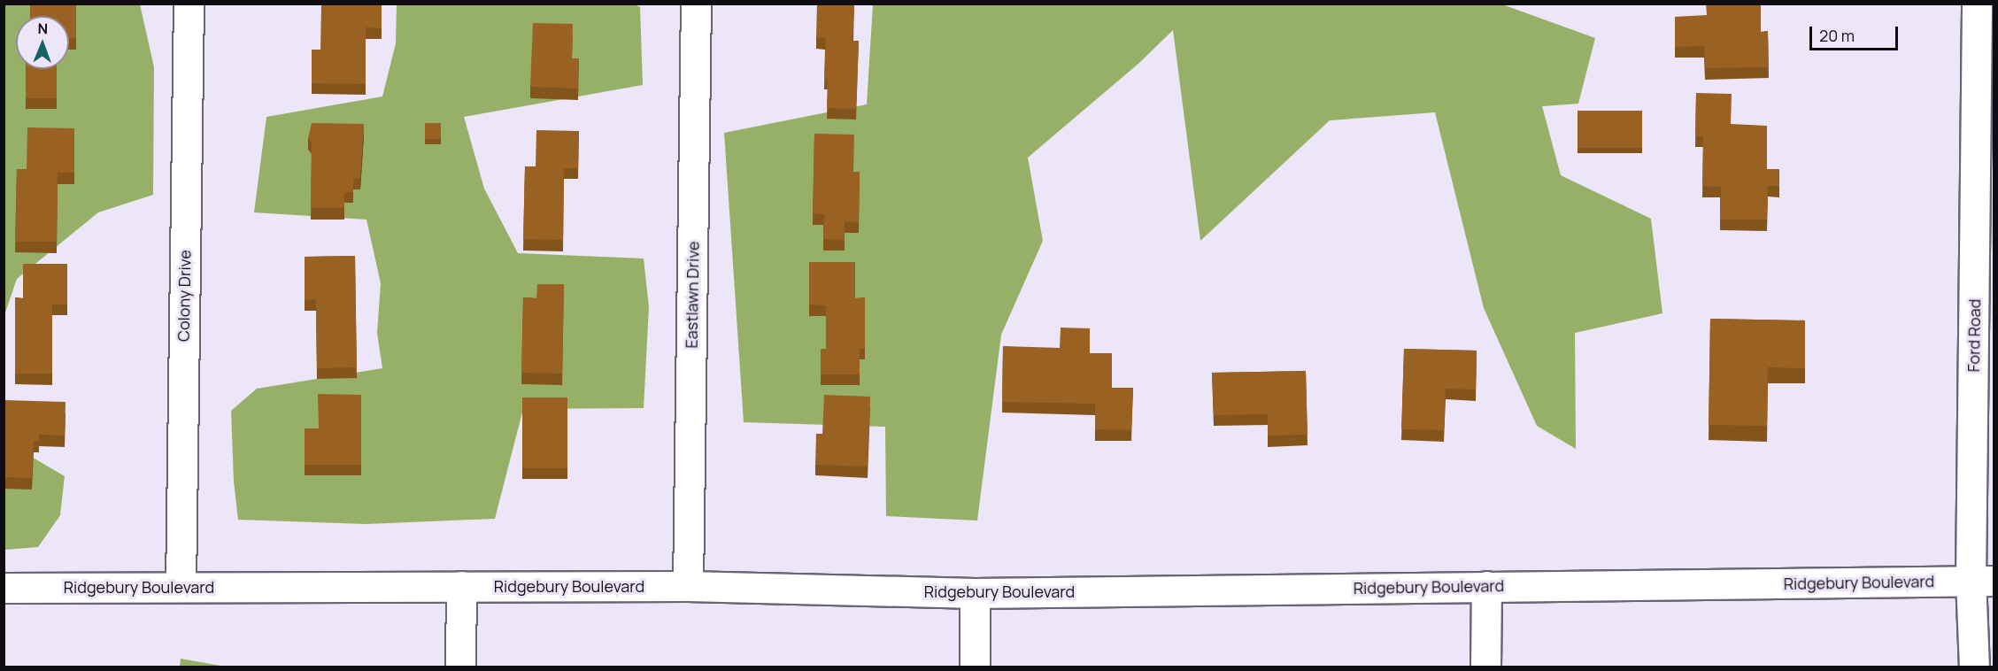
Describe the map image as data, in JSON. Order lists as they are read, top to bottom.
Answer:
{
  "streets": {
    "street": [
      "Eastlawn Drive",
      "Colony Drive",
      "Ford Road",
      "Ridgebury Boulevard"
    ]
  },
  "crossings": [
    ["Eastlawn Drive", "Ridgebury Boulevard"],
    ["Colony Drive", "Ridgebury Boulevard"],
    ["Ford Road", "Ridgebury Boulevard"]
  ],
  "scale_bar": "20 m",
  "north": "top"
}
